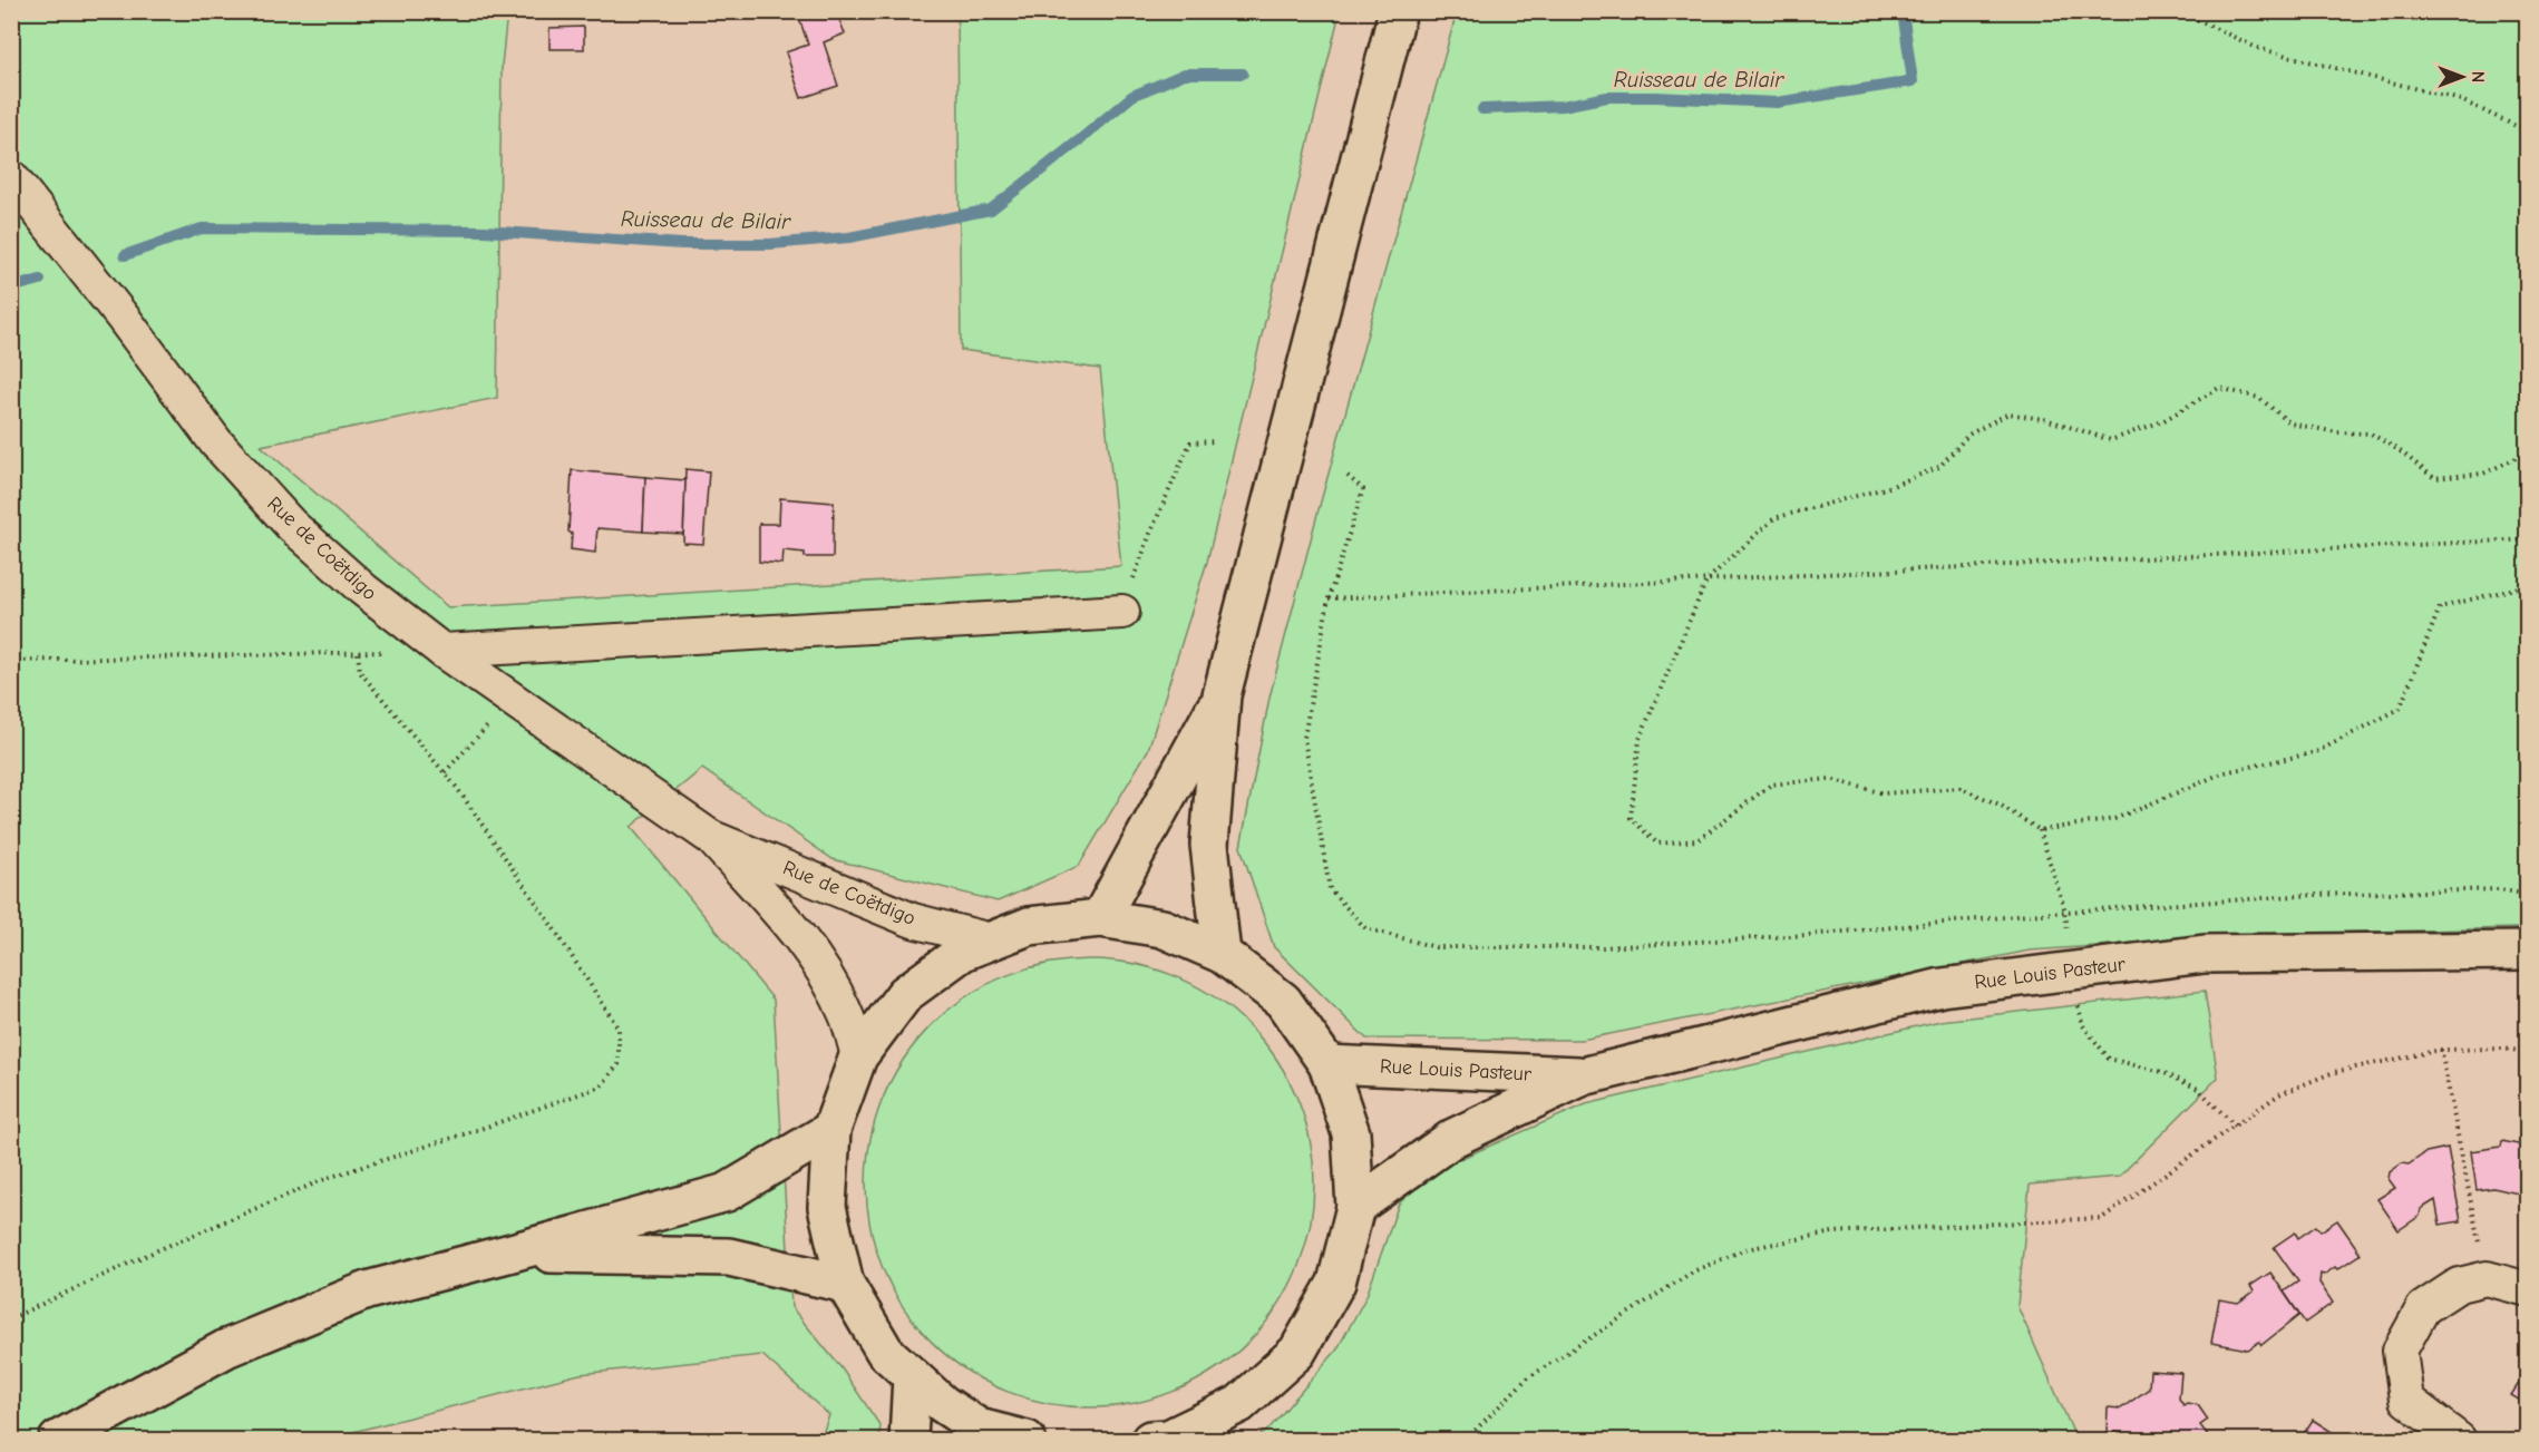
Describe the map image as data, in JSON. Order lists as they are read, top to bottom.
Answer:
{
  "streets": {
    "main road": ["Rue Louis Pasteur"],
    "street": ["Rue de Coëtdigo"]
  },
  "water": ["Ruisseau de Bilair"],
  "north": "right"
}
